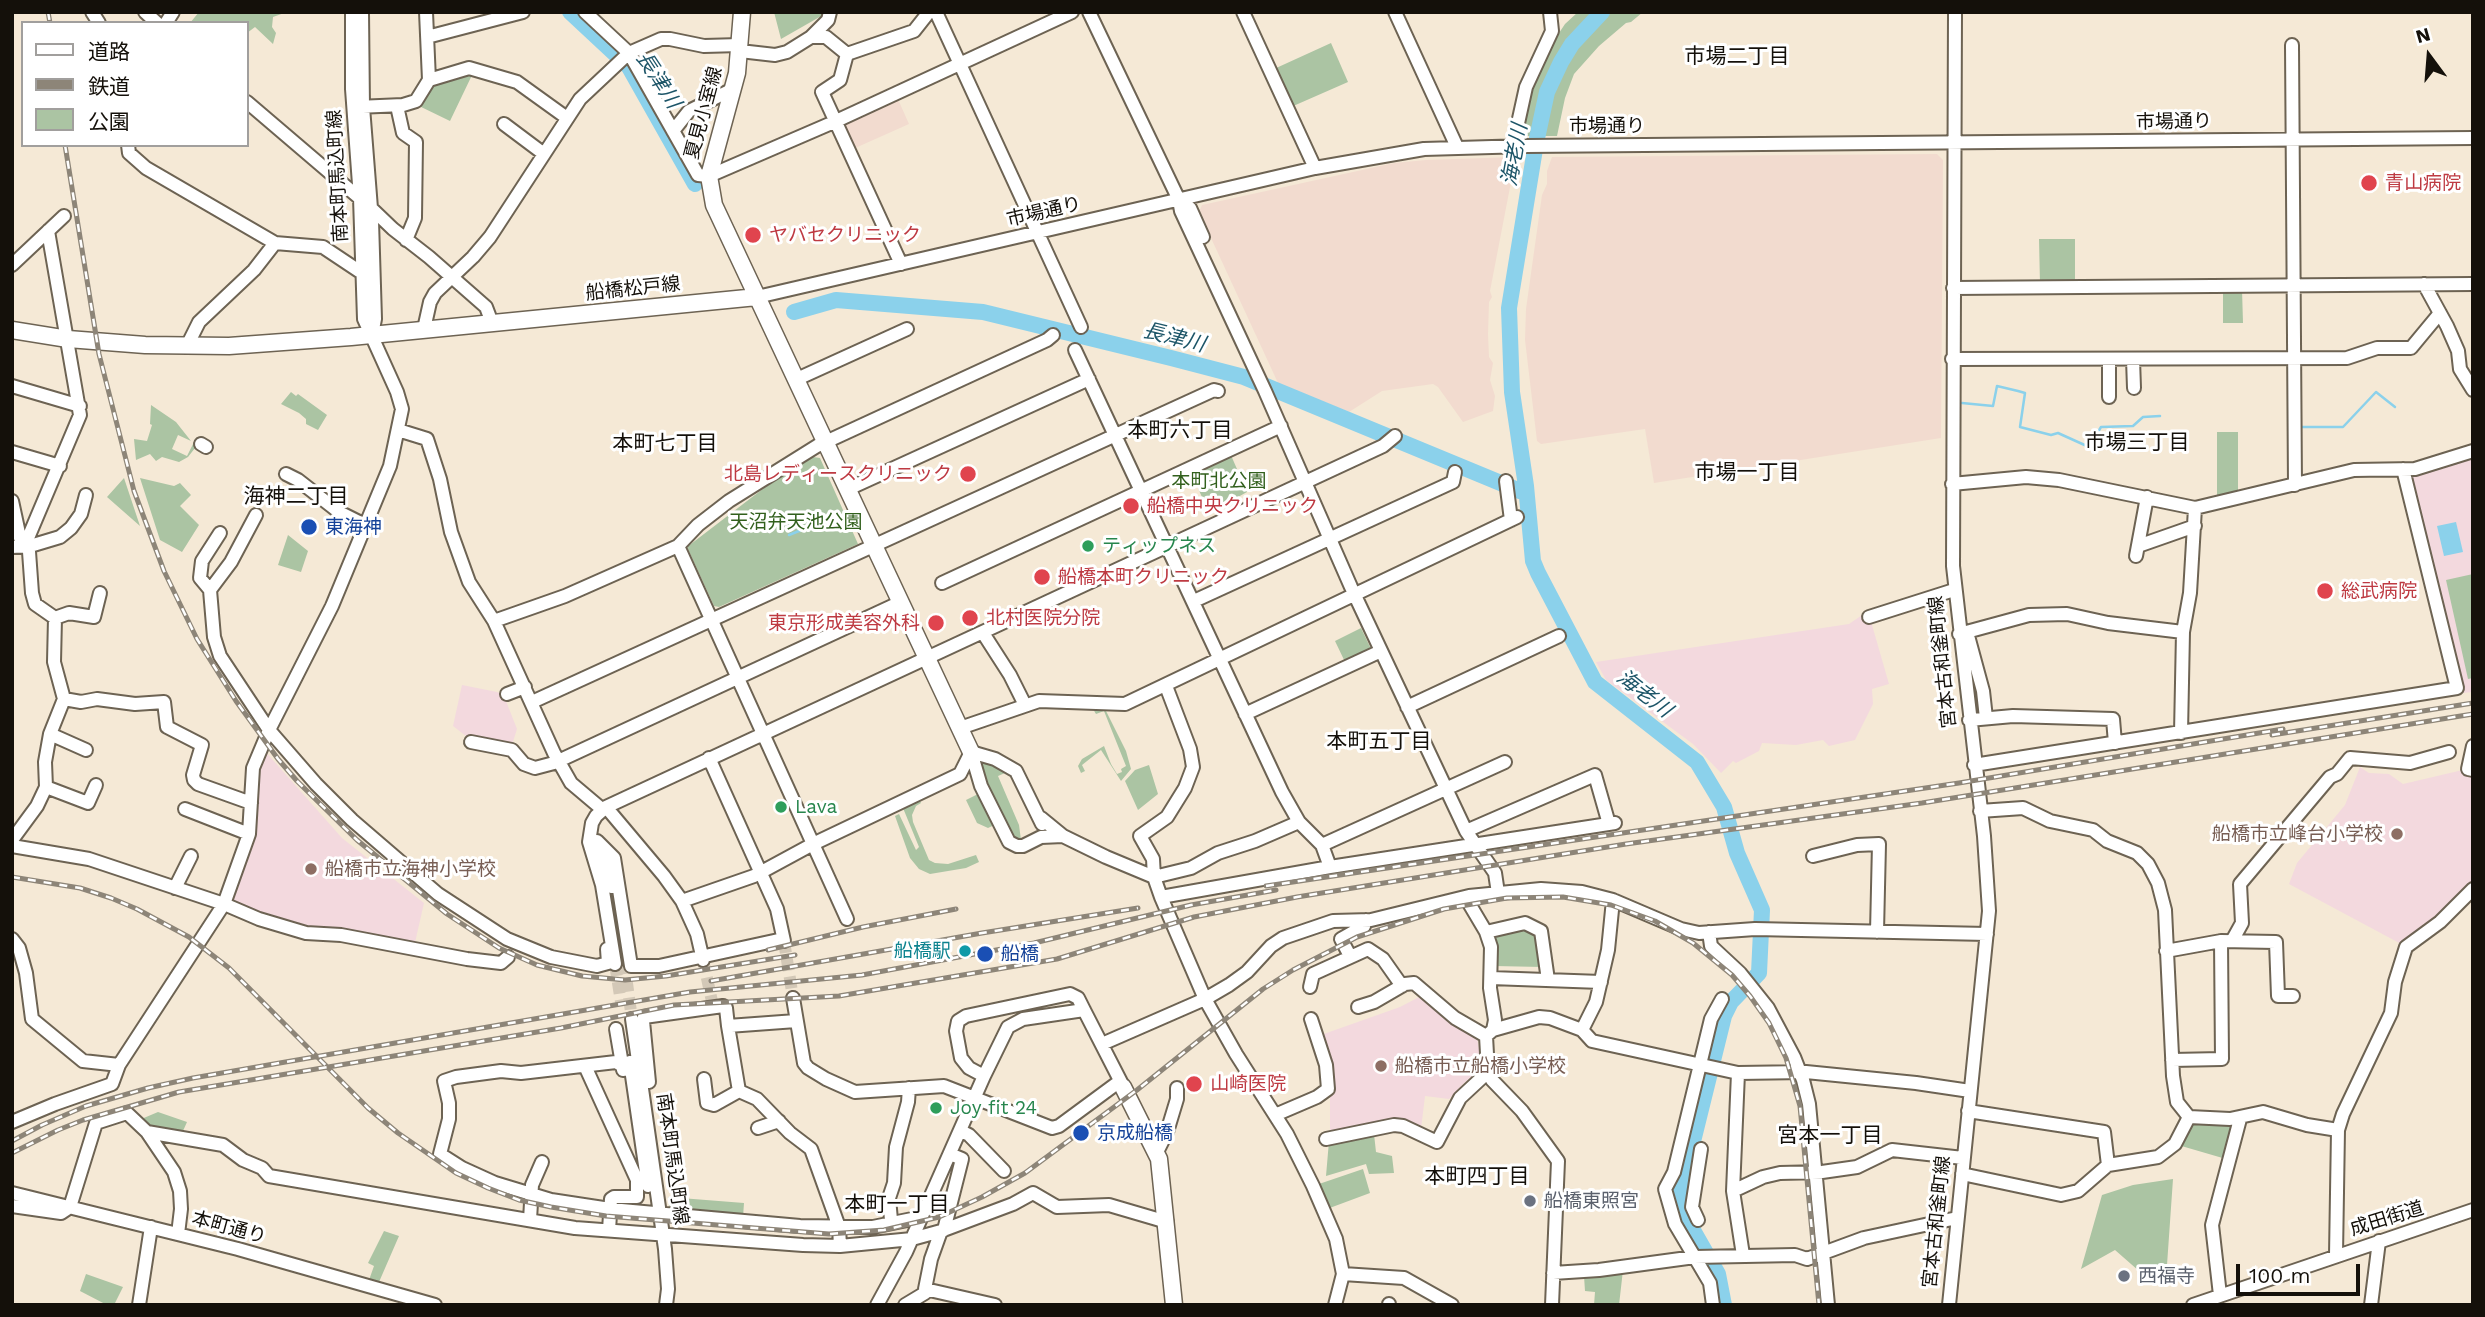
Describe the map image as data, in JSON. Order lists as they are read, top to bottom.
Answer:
{
  "streets": {
    "main road": ["夏見小室線", "船橋松戸線"],
    "street": [
      "市場通り",
      "南本町馬込町線",
      "宮本古和釜町線",
      "成田街道",
      "本町通り"
    ]
  },
  "crossings": [
    ["夏見小室線", "市場通り"],
    ["夏見小室線", "船橋松戸線"],
    ["市場通り", "船橋松戸線"],
    ["市場通り", "宮本古和釜町線"],
    ["南本町馬込町線", "船橋松戸線"]
  ],
  "districts": [
    "市場二丁目",
    "本町六丁目",
    "市場三丁目",
    "本町七丁目",
    "市場一丁目",
    "海神二丁目",
    "本町五丁目",
    "宮本一丁目",
    "本町四丁目",
    "本町一丁目"
  ],
  "water": ["長津川", "海老川"],
  "parks": ["本町北公園", "天沼弁天池公園"],
  "places": [
    "青山病院",
    "ヤバセクリニック",
    "北島レディースクリニック",
    "船橋中央クリニック",
    "東海神",
    "ティップネス",
    "船橋本町クリニック",
    "総武病院",
    "北村医院分院",
    "東京形成美容外科",
    "Lava",
    "船橋市立峰台小学校",
    "船橋市立海神小学校",
    "船橋駅",
    "船橋",
    "船橋市立船橋小学校",
    "山崎医院",
    "Joy fit 24",
    "京成船橋",
    "船橋東照宮",
    "西福寺"
  ],
  "legend": ["道路", "鉄道", "公園"],
  "scale_bar": "100 m",
  "north": "top"
}
